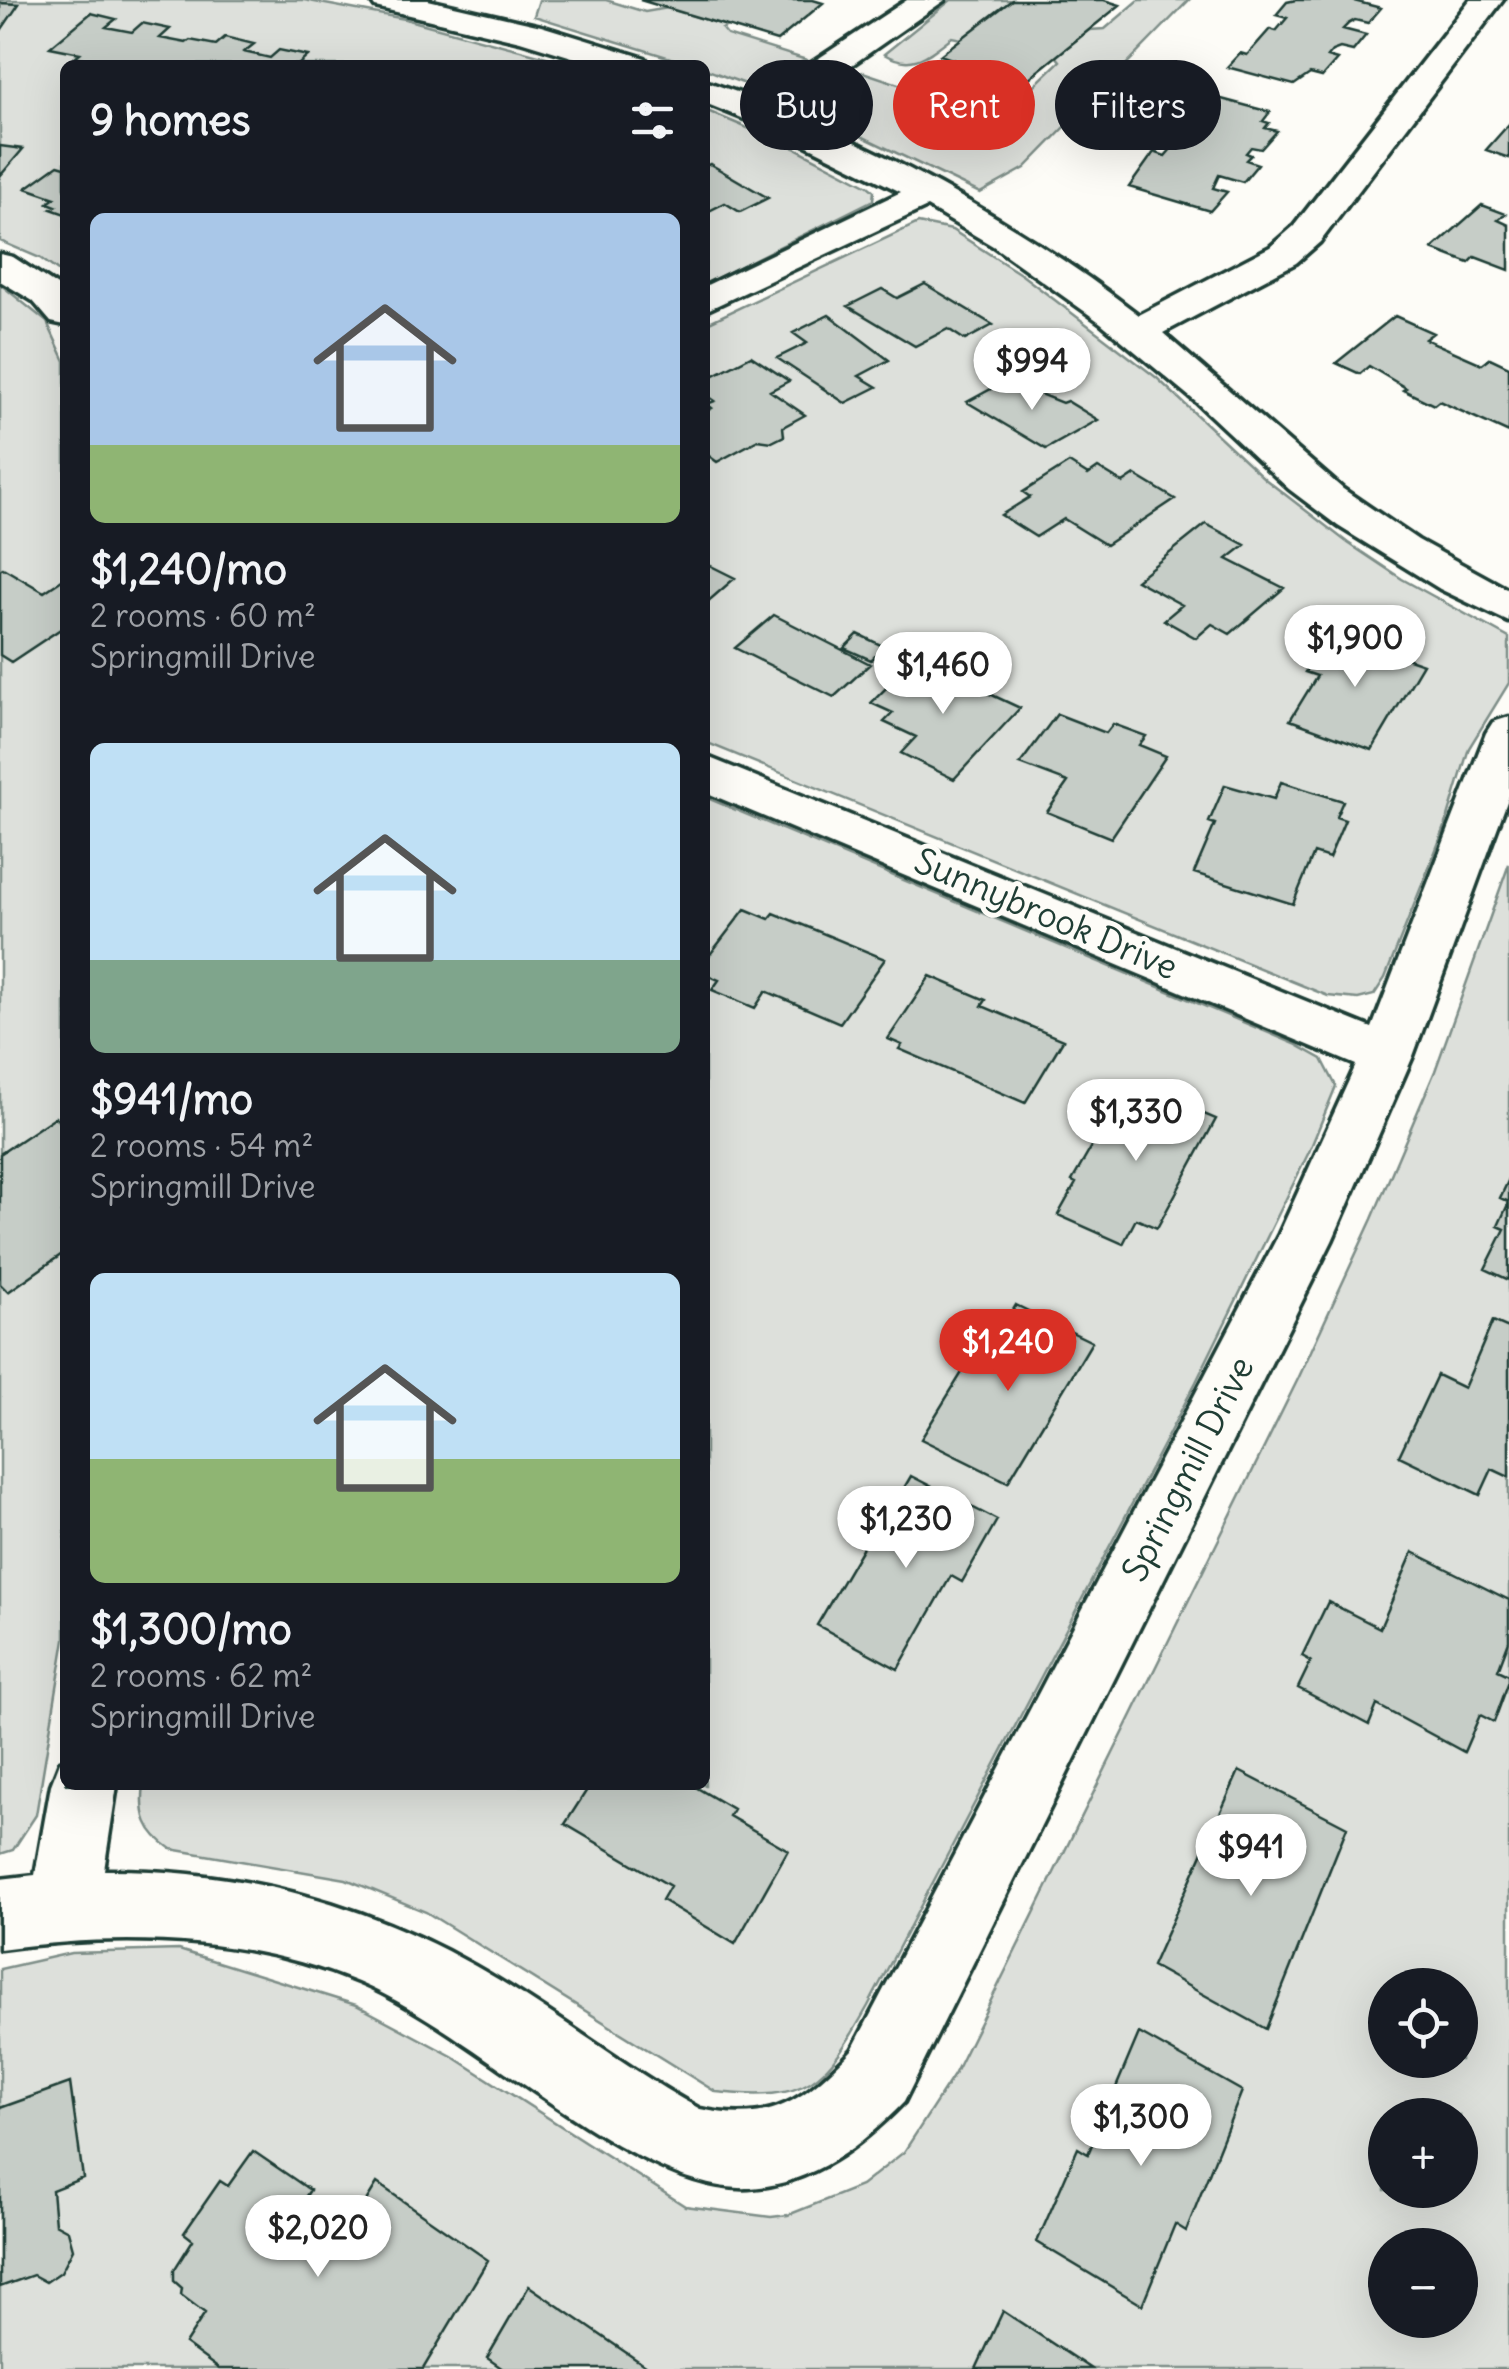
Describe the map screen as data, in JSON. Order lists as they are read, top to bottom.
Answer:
{
  "streets": {
    "street": ["Sunnybrook Drive", "Springmill Drive"]
  },
  "crossings": [
    ["Sunnybrook Drive", "Springmill Drive"]
  ],
  "page": {
    "chip": ["Buy", "Rent", "Filters"],
    "heading": "9 homes",
    "list": [
      {
        "name": "$1,240/mo",
        "note": "2 rooms · 60 m² · Springmill Drive"
      },
      {
        "name": "$941/mo",
        "note": "2 rooms · 54 m² · Springmill Drive"
      },
      {
        "name": "$1,300/mo",
        "note": "2 rooms · 62 m² · Springmill Drive"
      }
    ],
    "price": [
      "$994",
      "$1,900",
      "$1,460",
      "$1,330",
      "$1,240",
      "$1,230",
      "$941",
      "$1,300",
      "$2,020"
    ],
    "map_buttons": ["+", "−"]
  }
}
